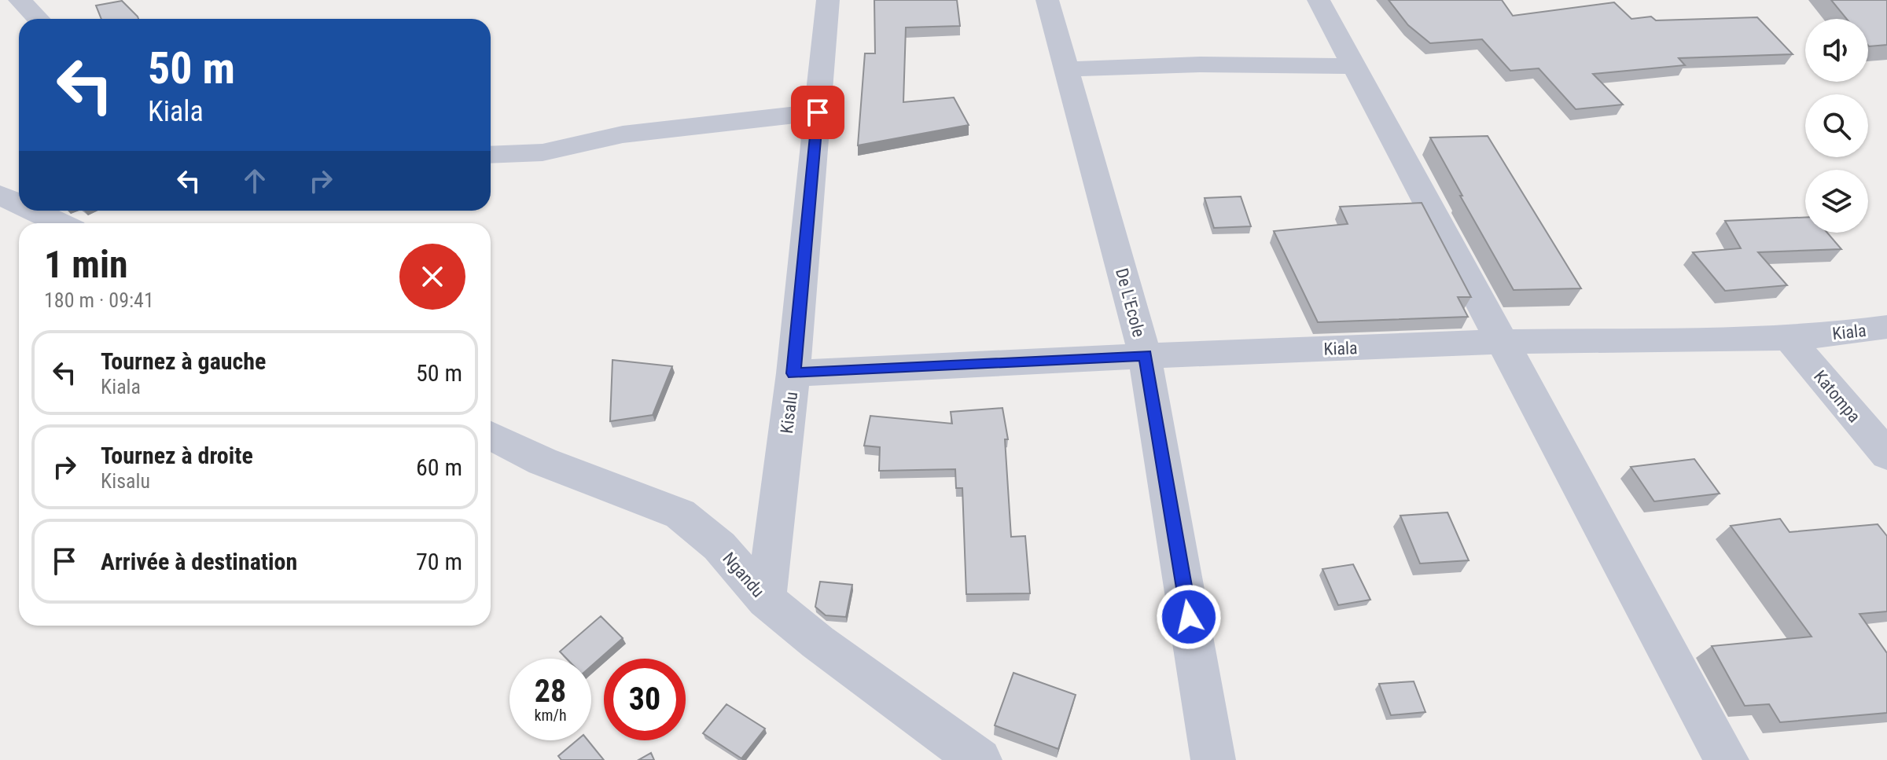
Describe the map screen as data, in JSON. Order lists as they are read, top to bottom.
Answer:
{
  "streets": {
    "street": [
      "De L'Ecole",
      "Kiala",
      "Katompa",
      "Kisalu",
      "Ngandu"
    ]
  },
  "crossings": [
    ["De L'Ecole", "Kiala"],
    ["Kiala", "Katompa"],
    ["Kiala", "Kisalu"],
    ["Kisalu", "Ngandu"]
  ],
  "page": {
    "turn": ["50 m", "Kiala"],
    "heading": ["1 min", "180 m · 09:41"],
    "list": [
      {
        "name": "Tournez à gauche",
        "note": "Kiala",
        "value": "50 m"
      },
      {
        "name": "Tournez à droite",
        "note": "Kisalu",
        "value": "60 m"
      },
      {
        "name": "Arrivée à destination",
        "value": "70 m"
      }
    ],
    "speed": "28 km/h",
    "limit": "30"
  }
}
